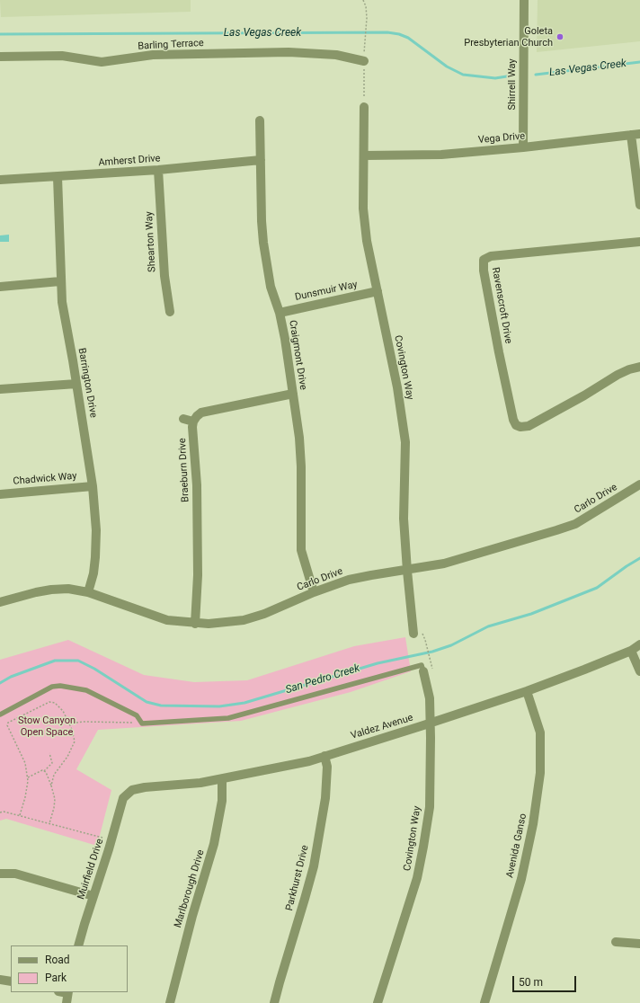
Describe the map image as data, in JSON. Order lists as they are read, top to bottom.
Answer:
{
  "streets": {
    "street": [
      "Barling Terrace",
      "Shirrell Way",
      "Vega Drive",
      "Amherst Drive",
      "Shearton Way",
      "Dunsmuir Way",
      "Ravenscroft Drive",
      "Craigmont Drive",
      "Covington Way",
      "Barrington Drive",
      "Braeburn Drive",
      "Chadwick Way",
      "Carlo Drive",
      "Valdez Avenue",
      "Avenida Ganso",
      "Muirfield Drive",
      "Parkhurst Drive",
      "Marlborough Drive"
    ]
  },
  "crossings": [
    ["Shirrell Way", "Vega Drive"],
    ["Vega Drive", "Covington Way"],
    ["Amherst Drive", "Shearton Way"],
    ["Amherst Drive", "Craigmont Drive"],
    ["Amherst Drive", "Barrington Drive"],
    ["Dunsmuir Way", "Craigmont Drive"],
    ["Dunsmuir Way", "Covington Way"],
    ["Craigmont Drive", "Carlo Drive"],
    ["Covington Way", "Carlo Drive"],
    ["Covington Way", "Valdez Avenue"],
    ["Barrington Drive", "Chadwick Way"],
    ["Barrington Drive", "Carlo Drive"],
    ["Braeburn Drive", "Carlo Drive"],
    ["Valdez Avenue", "Avenida Ganso"],
    ["Valdez Avenue", "Muirfield Drive"],
    ["Valdez Avenue", "Parkhurst Drive"],
    ["Valdez Avenue", "Marlborough Drive"]
  ],
  "water": ["Las Vegas Creek", "San Pedro Creek"],
  "parks": ["Stow Canyon Open Space"],
  "places": ["Goleta Presbyterian Church"],
  "legend": ["Road", "Park"],
  "scale_bar": "50 m"
}
